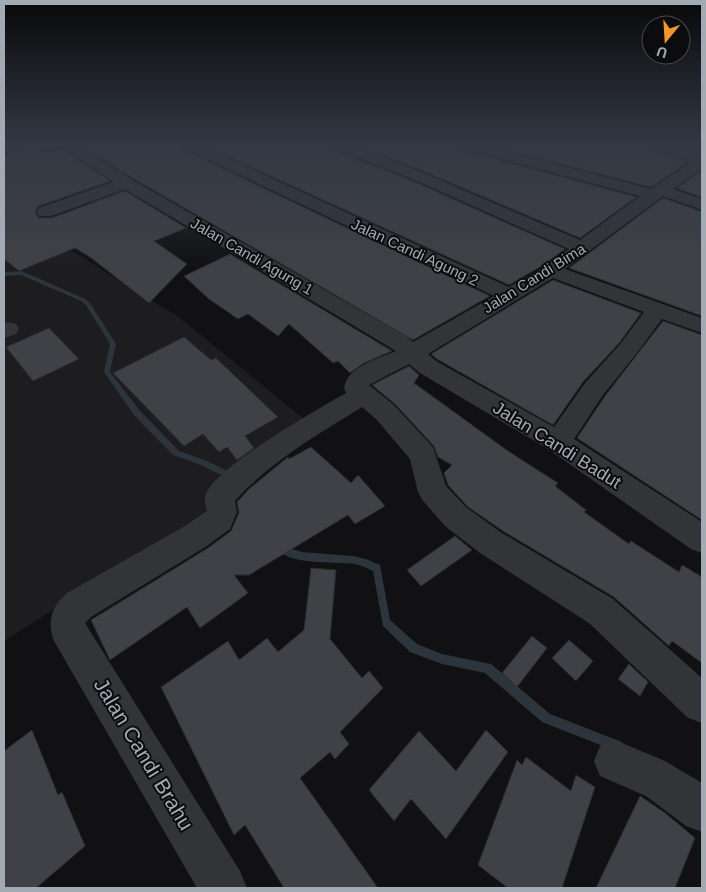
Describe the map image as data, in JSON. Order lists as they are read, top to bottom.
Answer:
{
  "streets": {
    "street": [
      "Jalan Candi Agung 2",
      "Jalan Candi Agung 1",
      "Jalan Candi Bima",
      "Jalan Candi Badut",
      "Jalan Candi Brahu"
    ]
  },
  "crossings": [
    ["Jalan Candi Agung 2", "Jalan Candi Bima"],
    ["Jalan Candi Agung 1", "Jalan Candi Bima"],
    ["Jalan Candi Agung 1", "Jalan Candi Badut"],
    ["Jalan Candi Bima", "Jalan Candi Badut"],
    ["Jalan Candi Bima", "Jalan Candi Brahu"]
  ],
  "north": "bottom"
}
